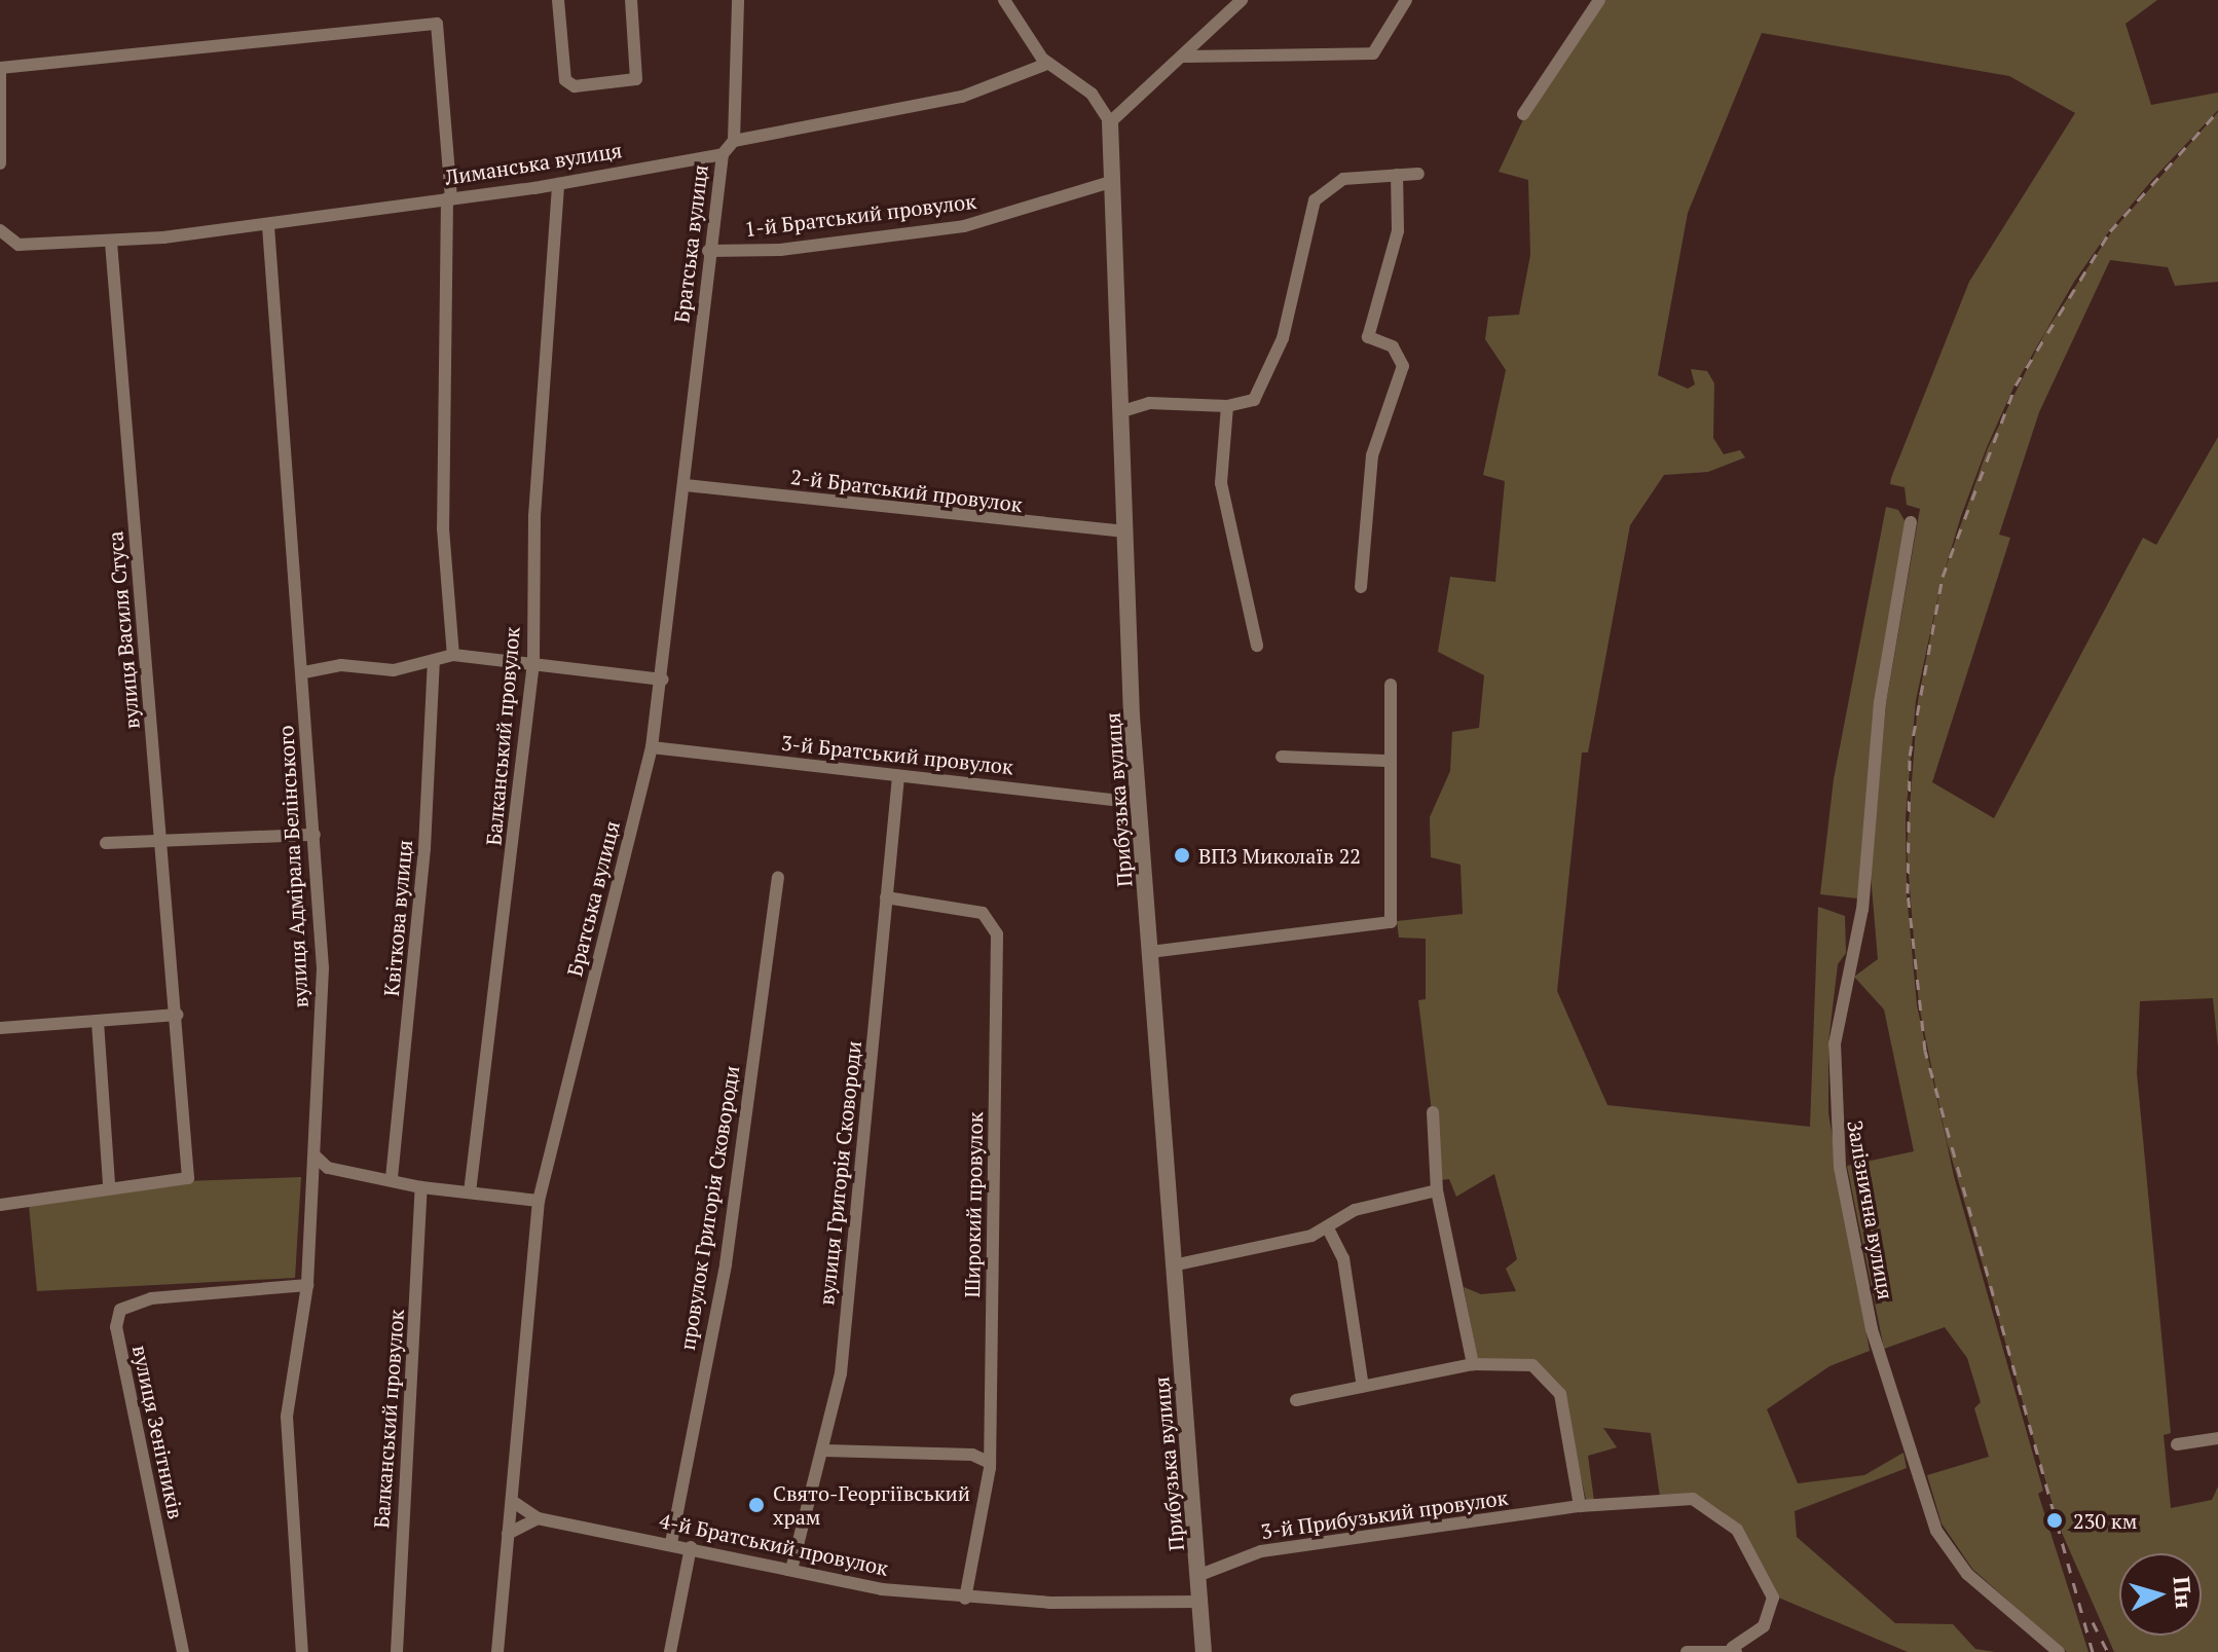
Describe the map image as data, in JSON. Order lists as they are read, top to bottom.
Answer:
{
  "streets": {
    "street": [
      "Лиманська вулиця",
      "1-й Братський провулок",
      "Братська вулиця",
      "2-й Братський провулок",
      "вулиця Василя Стуса",
      "Балканський провулок",
      "3-й Братський провулок",
      "Прибузька вулиця",
      "вулиця Адмірала Белінського",
      "Квіткова вулиця",
      "вулиця Григорія Сковороди",
      "Широкий провулок",
      "провулок Григорія Сковороди",
      "Залізнична вулиця",
      "вулиця Зенітників",
      "3-й Прибузький провулок",
      "4-й Братський провулок"
    ]
  },
  "crossings": [
    ["Лиманська вулиця", "Братська вулиця"],
    ["Лиманська вулиця", "вулиця Василя Стуса"],
    ["Лиманська вулиця", "Балканський провулок"],
    ["Лиманська вулиця", "вулиця Адмірала Белінського"],
    ["1-й Братський провулок", "Братська вулиця"],
    ["1-й Братський провулок", "Прибузька вулиця"],
    ["Братська вулиця", "2-й Братський провулок"],
    ["Братська вулиця", "3-й Братський провулок"],
    ["Братська вулиця", "4-й Братський провулок"],
    ["2-й Братський провулок", "Прибузька вулиця"],
    ["3-й Братський провулок", "Прибузька вулиця"],
    ["3-й Братський провулок", "вулиця Григорія Сковороди"],
    ["Прибузька вулиця", "3-й Прибузький провулок"],
    ["Прибузька вулиця", "4-й Братський провулок"],
    ["вулиця Адмірала Белінського", "вулиця Зенітників"],
    ["вулиця Григорія Сковороди", "Широкий провулок"],
    ["вулиця Григорія Сковороди", "4-й Братський провулок"],
    ["Широкий провулок", "4-й Братський провулок"],
    ["провулок Григорія Сковороди", "4-й Братський провулок"]
  ],
  "places": ["ВПЗ Миколаїв 22", "Свято-Георгіївський храм", "230 км"],
  "north": "right"
}
